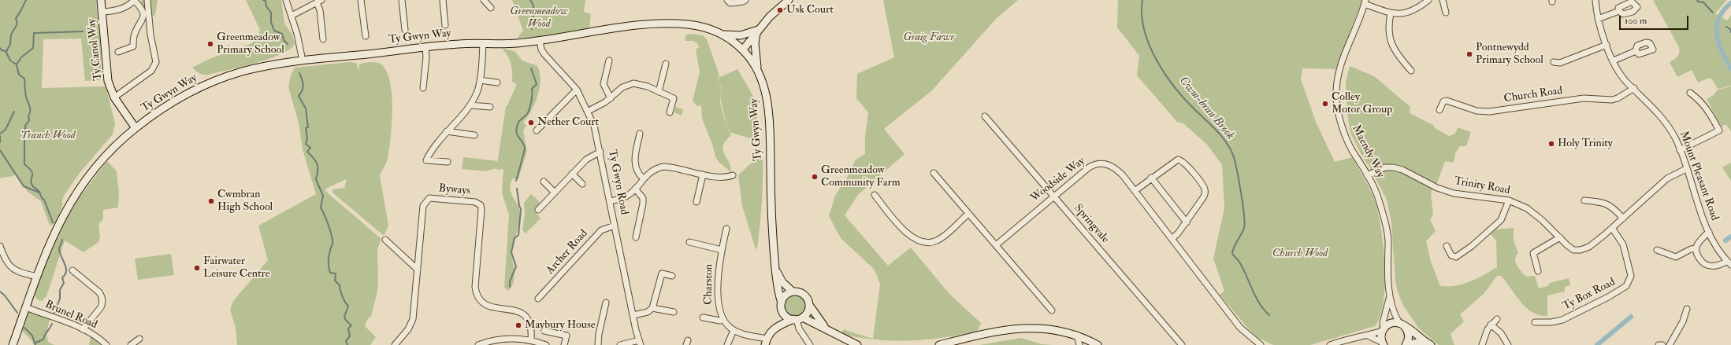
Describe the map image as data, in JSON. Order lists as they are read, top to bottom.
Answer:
{
  "streets": {
    "street": [
      "Ty Gwyn Way",
      "Ty Canol Way",
      "Church Road",
      "Maendy Way",
      "Mount Pleasant Road",
      "Woodside Way",
      "Ty Gwyn Road",
      "Trinity Road",
      "Byways",
      "Springvale",
      "Archer Road",
      "Charston",
      "Ty Box Road",
      "Brunel Road"
    ]
  },
  "crossings": [
    ["Ty Gwyn Way", "Ty Canol Way"],
    ["Ty Gwyn Way", "Ty Gwyn Road"],
    ["Ty Gwyn Way", "Brunel Road"],
    ["Church Road", "Mount Pleasant Road"],
    ["Maendy Way", "Trinity Road"],
    ["Mount Pleasant Road", "Trinity Road"],
    ["Woodside Way", "Springvale"],
    ["Ty Gwyn Road", "Archer Road"],
    ["Trinity Road", "Ty Box Road"]
  ],
  "water": ["Cwm-bran Brook"],
  "parks": [
    "Greenmeadow Wood",
    "Graig Fawr",
    "Tranch Wood",
    "Church Wood"
  ],
  "places": [
    "Usk Court",
    "Greenmeadow Primary School",
    "Pontnewydd Primary School",
    "Colley Motor Group",
    "Nether Court",
    "Holy Trinity",
    "Greenmeadow Community Farm",
    "Cwmbran High School",
    "Fairwater Leisure Centre",
    "Maybury House"
  ],
  "scale_bar": "100 m"
}
